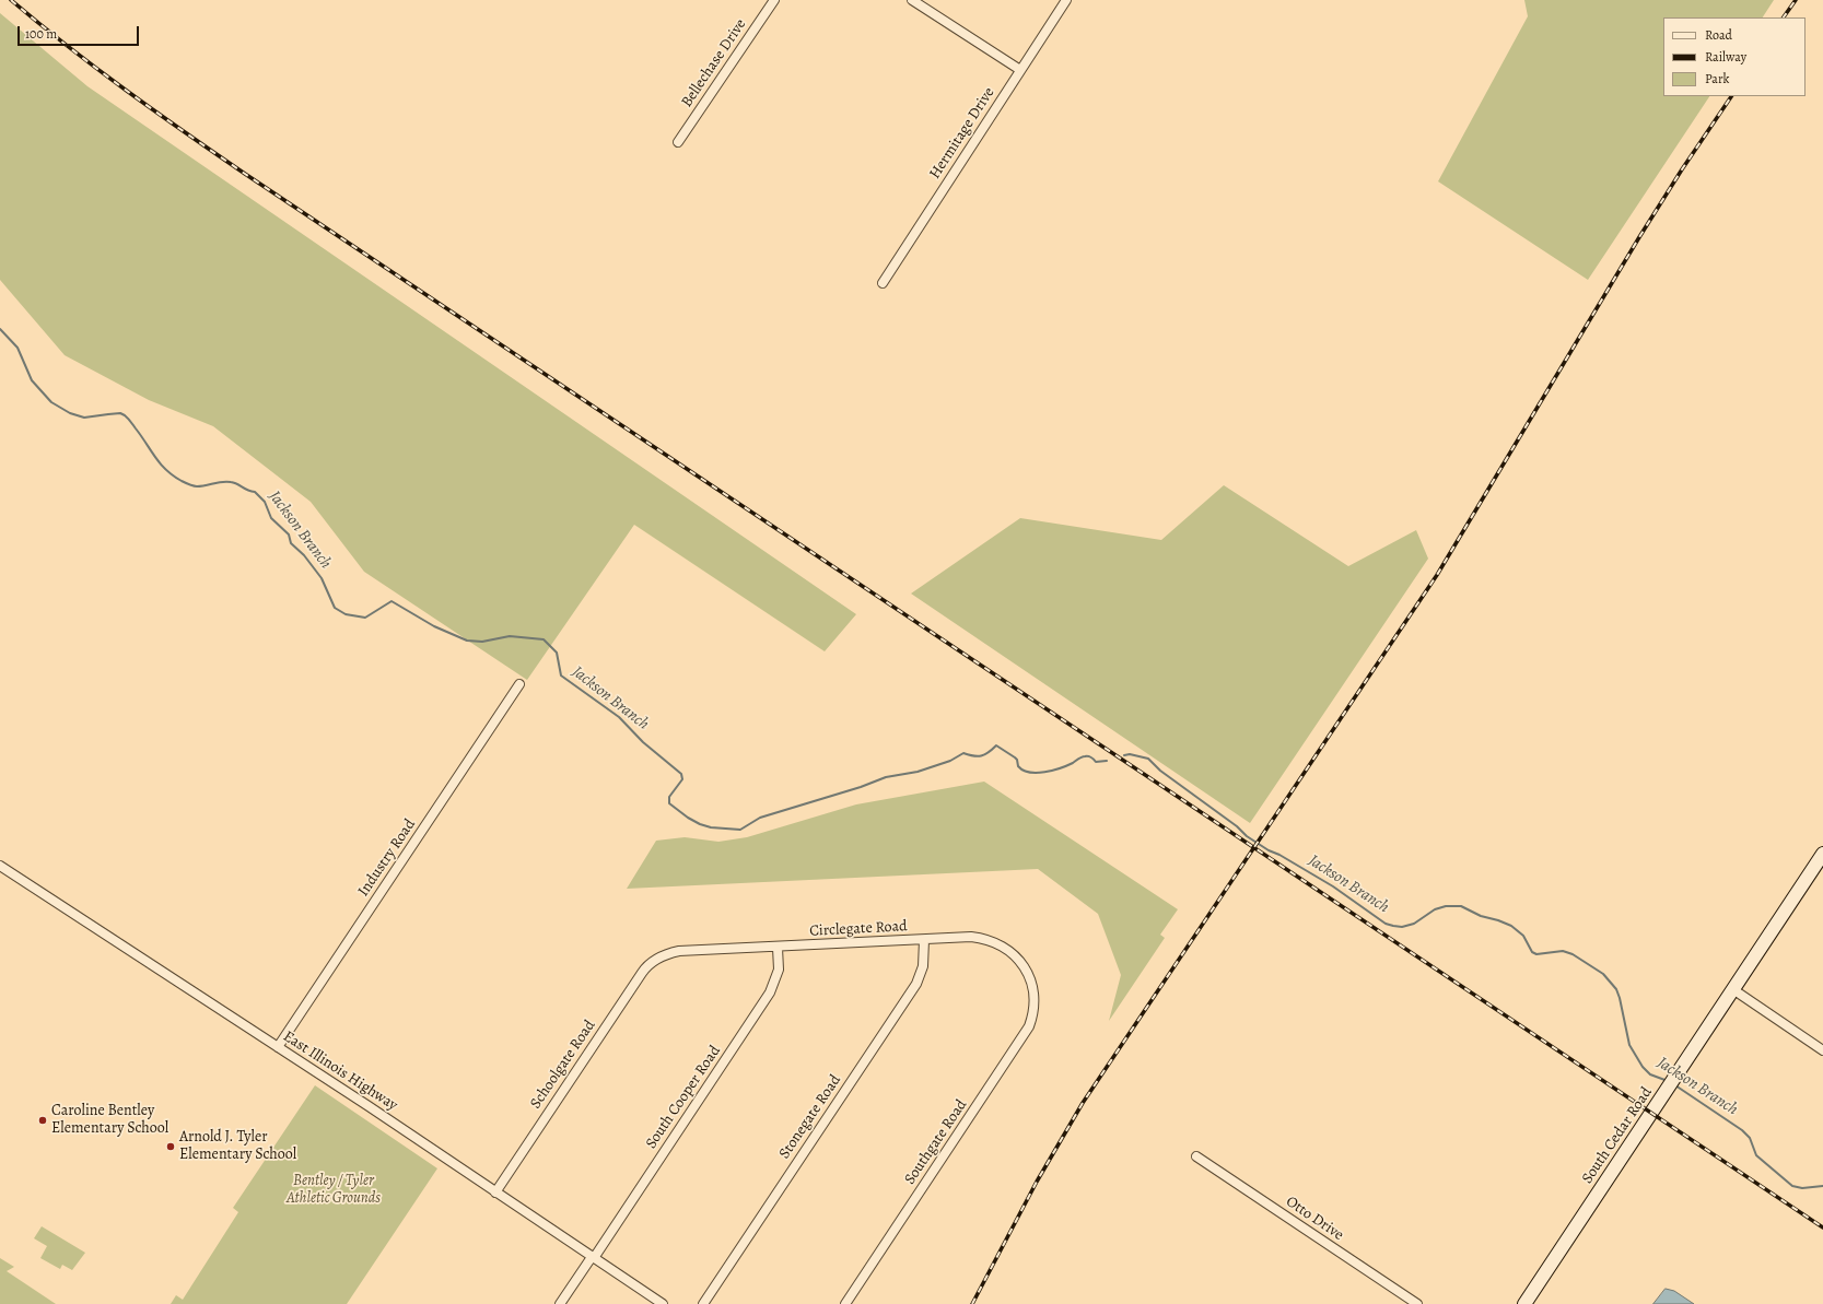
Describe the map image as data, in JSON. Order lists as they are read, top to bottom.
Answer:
{
  "streets": {
    "main road": ["South Cedar Road"],
    "street": [
      "Bellechase Drive",
      "Hermitage Drive",
      "Industry Road",
      "Circlegate Road",
      "Schoolgate Road",
      "East Illinois Highway",
      "South Cooper Road",
      "Stonegate Road",
      "Southgate Road",
      "Otto Drive"
    ]
  },
  "crossings": [
    ["Industry Road", "East Illinois Highway"],
    ["Circlegate Road", "Schoolgate Road"],
    ["Circlegate Road", "South Cooper Road"],
    ["Circlegate Road", "Stonegate Road"],
    ["Circlegate Road", "Southgate Road"],
    ["Schoolgate Road", "East Illinois Highway"],
    ["East Illinois Highway", "South Cooper Road"]
  ],
  "water": ["Jackson Branch"],
  "parks": ["Bentley / Tyler Athletic Grounds"],
  "places": ["Caroline Bentley Elementary School", "Arnold J. Tyler Elementary School"],
  "legend": ["Road", "Railway", "Park"],
  "scale_bar": "100 m"
}
